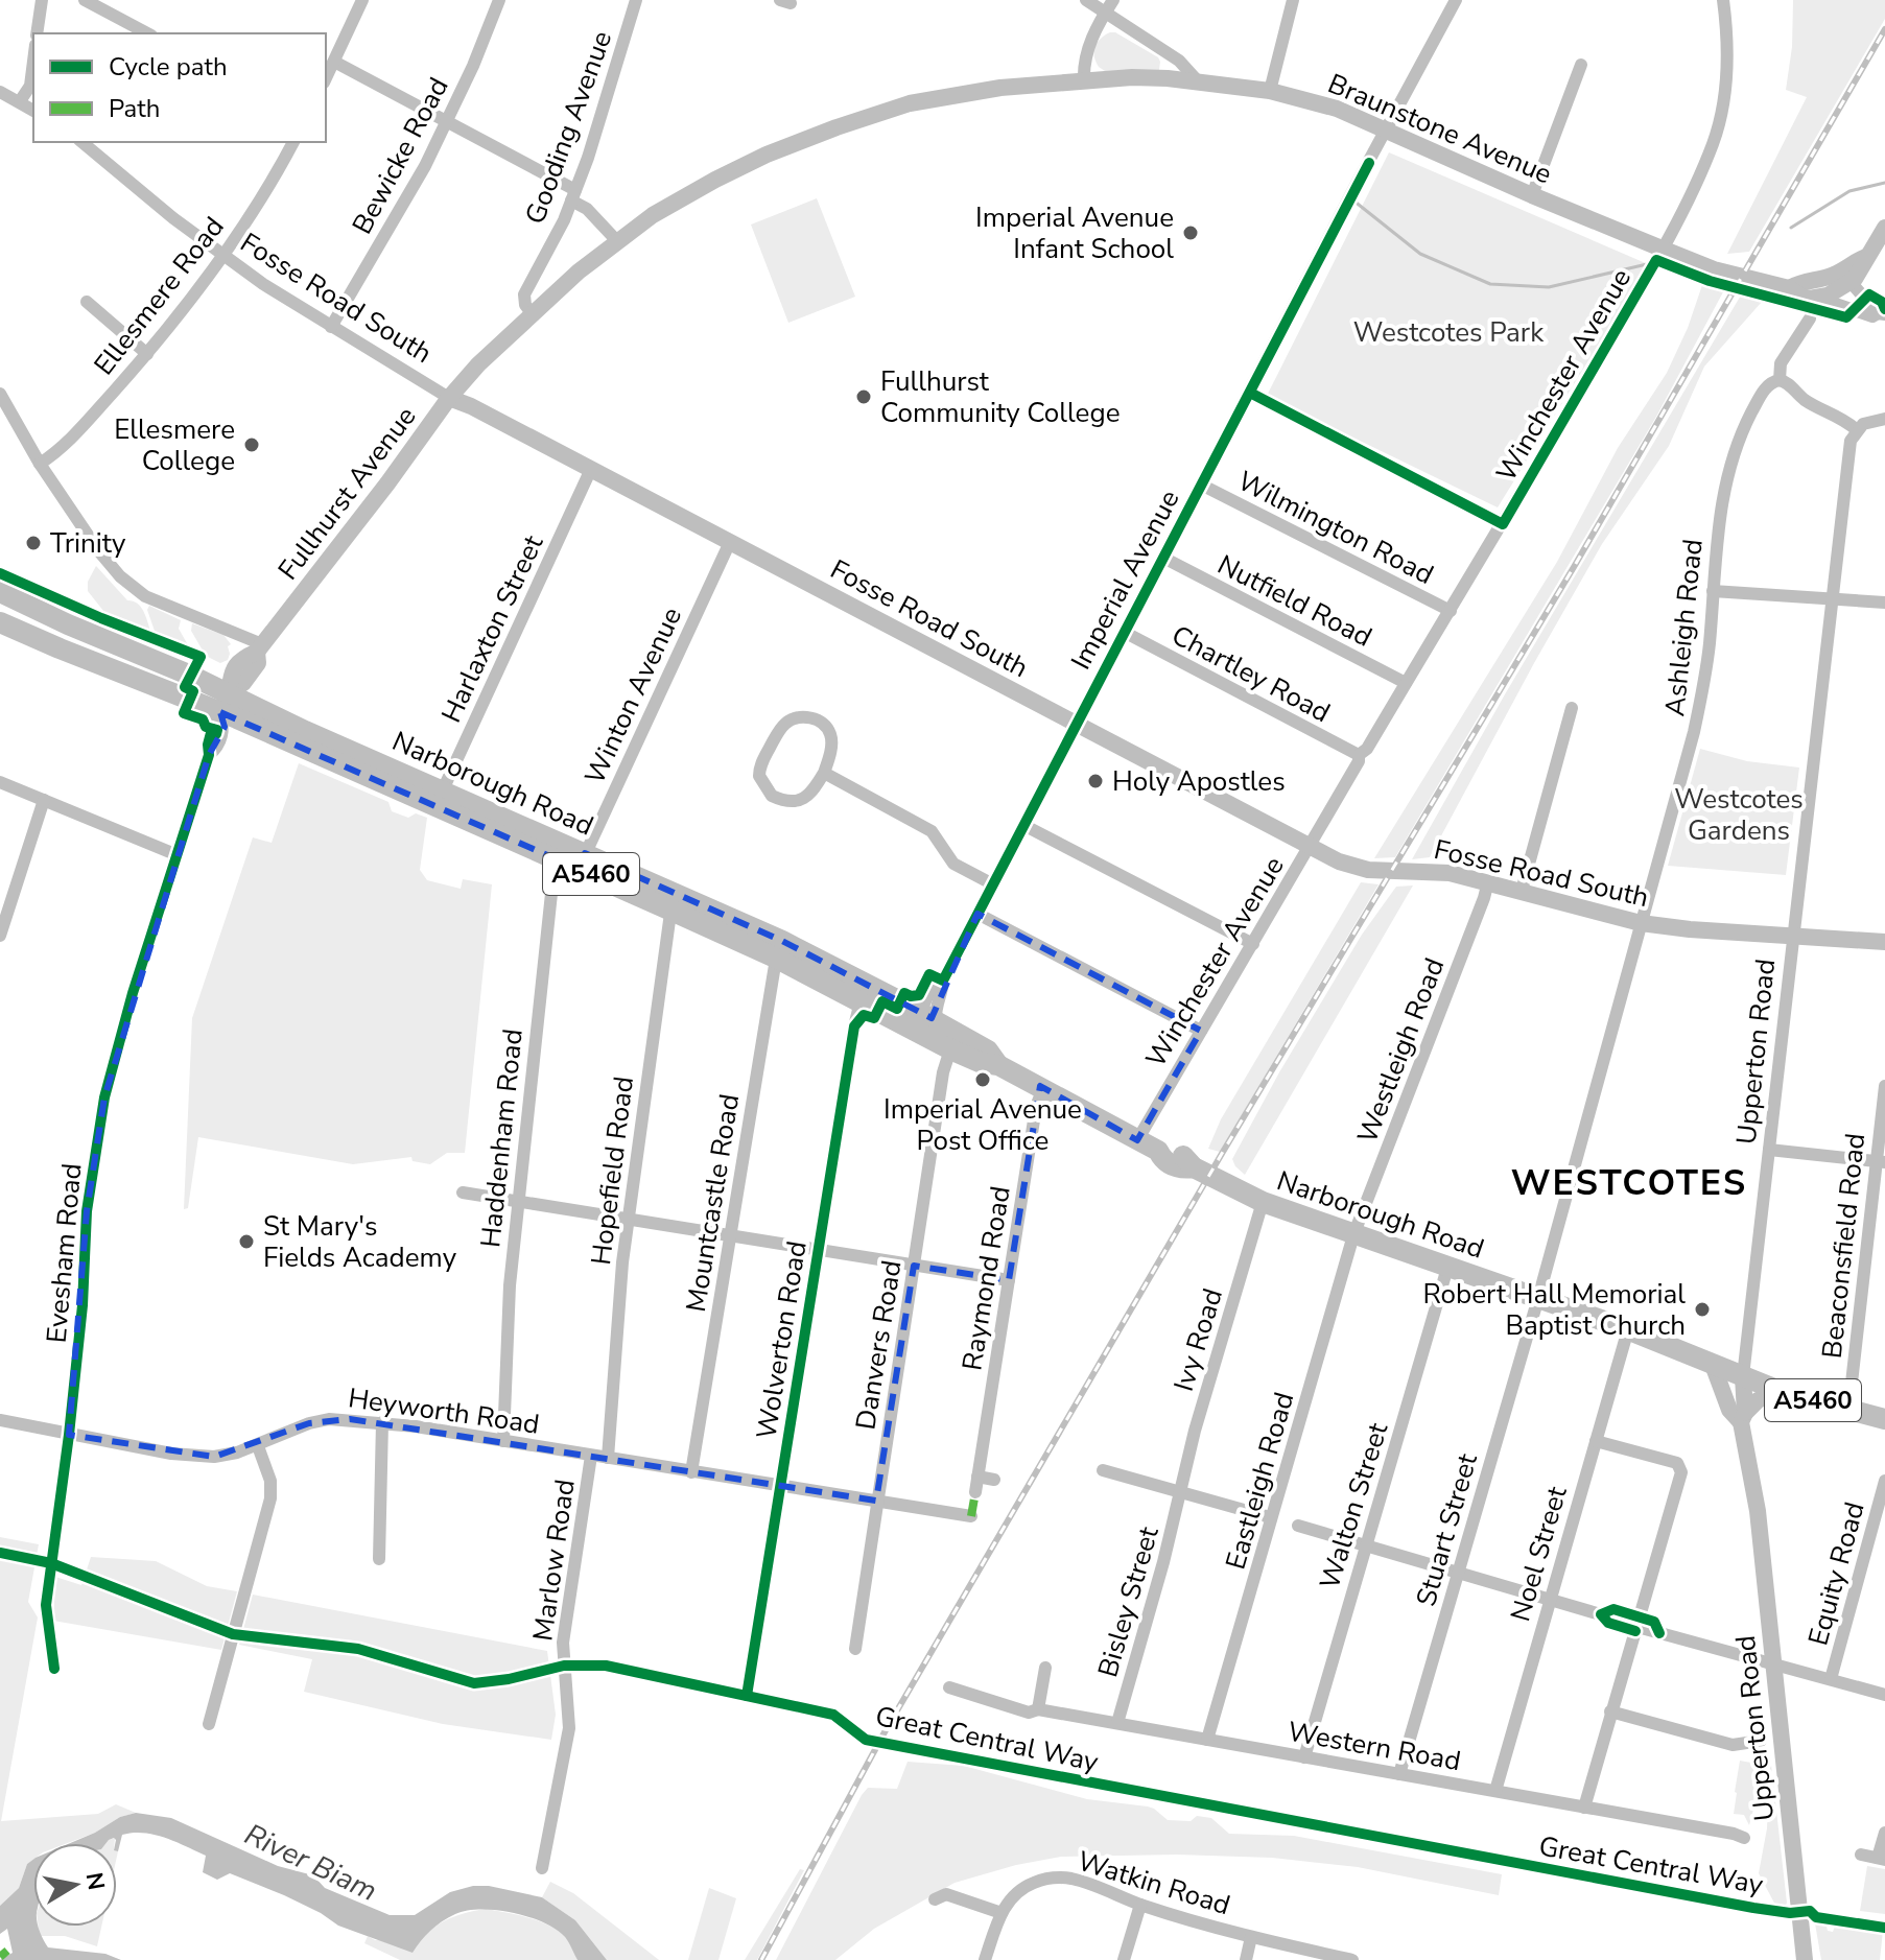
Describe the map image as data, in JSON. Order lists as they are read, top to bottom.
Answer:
{
  "streets": {
    "main road": ["Narborough Road", "A5460"],
    "street": [
      "Gooding Avenue",
      "Braunstone Avenue",
      "Bewicke Road",
      "Ellesmere Road",
      "Fosse Road South",
      "Winchester Avenue",
      "Fullhurst Avenue",
      "Wilmington Road",
      "Imperial Avenue",
      "Nutfield Road",
      "Ashleigh Road",
      "Harlaxton Street",
      "Chartley Road",
      "Winton Avenue",
      "Westleigh Road",
      "Upperton Road",
      "Haddenham Road",
      "Hopefield Road",
      "Mountcastle Road",
      "Beaconsfield Road",
      "Evesham Road",
      "Raymond Road",
      "Wolverton Road",
      "Ivy Road",
      "Danvers Road",
      "Heyworth Road",
      "Eastleigh Road",
      "Walton Street",
      "Stuart Street",
      "Noel Street",
      "Marlow Road",
      "Equity Road",
      "Bisley Street",
      "Western Road",
      "Watkin Road"
    ],
    "cycle path": ["Great Central Way"]
  },
  "crossings": [
    ["Gooding Avenue", "Fullhurst Avenue"],
    ["Braunstone Avenue", "Winchester Avenue"],
    ["Braunstone Avenue", "Fullhurst Avenue"],
    ["Braunstone Avenue", "Imperial Avenue"],
    ["Bewicke Road", "Fosse Road South"],
    ["Ellesmere Road", "Fosse Road South"],
    ["Fosse Road South", "Winchester Avenue"],
    ["Fosse Road South", "Fullhurst Avenue"],
    ["Fosse Road South", "Imperial Avenue"],
    ["Fosse Road South", "Ashleigh Road"],
    ["Fosse Road South", "Harlaxton Street"],
    ["Fosse Road South", "Winton Avenue"],
    ["Fosse Road South", "Westleigh Road"],
    ["Fosse Road South", "Upperton Road"],
    ["Winchester Avenue", "Wilmington Road"],
    ["Winchester Avenue", "Nutfield Road"],
    ["Winchester Avenue", "Chartley Road"],
    ["Winchester Avenue", "Narborough Road"],
    ["Fullhurst Avenue", "Narborough Road"],
    ["Fullhurst Avenue", "Evesham Road"],
    ["Wilmington Road", "Imperial Avenue"],
    ["Imperial Avenue", "Nutfield Road"],
    ["Imperial Avenue", "Chartley Road"],
    ["Imperial Avenue", "Narborough Road"],
    ["Ashleigh Road", "Narborough Road"],
    ["Ashleigh Road", "Stuart Street"],
    ["Harlaxton Street", "Narborough Road"],
    ["Winton Avenue", "Narborough Road"],
    ["Narborough Road", "Westleigh Road"],
    ["Narborough Road", "Upperton Road"],
    ["Narborough Road", "Haddenham Road"],
    ["Narborough Road", "Hopefield Road"],
    ["Narborough Road", "Mountcastle Road"],
    ["Narborough Road", "Beaconsfield Road"],
    ["Narborough Road", "Evesham Road"],
    ["Narborough Road", "Raymond Road"],
    ["Narborough Road", "Wolverton Road"],
    ["Narborough Road", "Ivy Road"],
    ["Narborough Road", "Danvers Road"],
    ["Narborough Road", "Eastleigh Road"],
    ["Narborough Road", "Walton Street"],
    ["Narborough Road", "Stuart Street"],
    ["Narborough Road", "Noel Street"],
    ["Westleigh Road", "Eastleigh Road"],
    ["Haddenham Road", "Heyworth Road"],
    ["Hopefield Road", "Heyworth Road"],
    ["Mountcastle Road", "Heyworth Road"],
    ["Evesham Road", "Heyworth Road"],
    ["Wolverton Road", "Heyworth Road"],
    ["Ivy Road", "Bisley Street"],
    ["Danvers Road", "Heyworth Road"],
    ["Heyworth Road", "Marlow Road"],
    ["Eastleigh Road", "Western Road"],
    ["Walton Street", "Western Road"],
    ["Stuart Street", "Western Road"],
    ["Noel Street", "Western Road"],
    ["Bisley Street", "Western Road"]
  ],
  "districts": ["WESTCOTES"],
  "water": ["River Biam"],
  "parks": ["Westcotes Park", "Westcotes Gardens"],
  "places": [
    "Imperial Avenue Infant School",
    "Fullhurst Community College",
    "Ellesmere College",
    "Trinity",
    "Holy Apostles",
    "Imperial Avenue Post Office",
    "St Mary's Fields Academy",
    "Robert Hall Memorial Baptist Church"
  ],
  "legend": ["Cycle path", "Path"],
  "north": "right"
}
